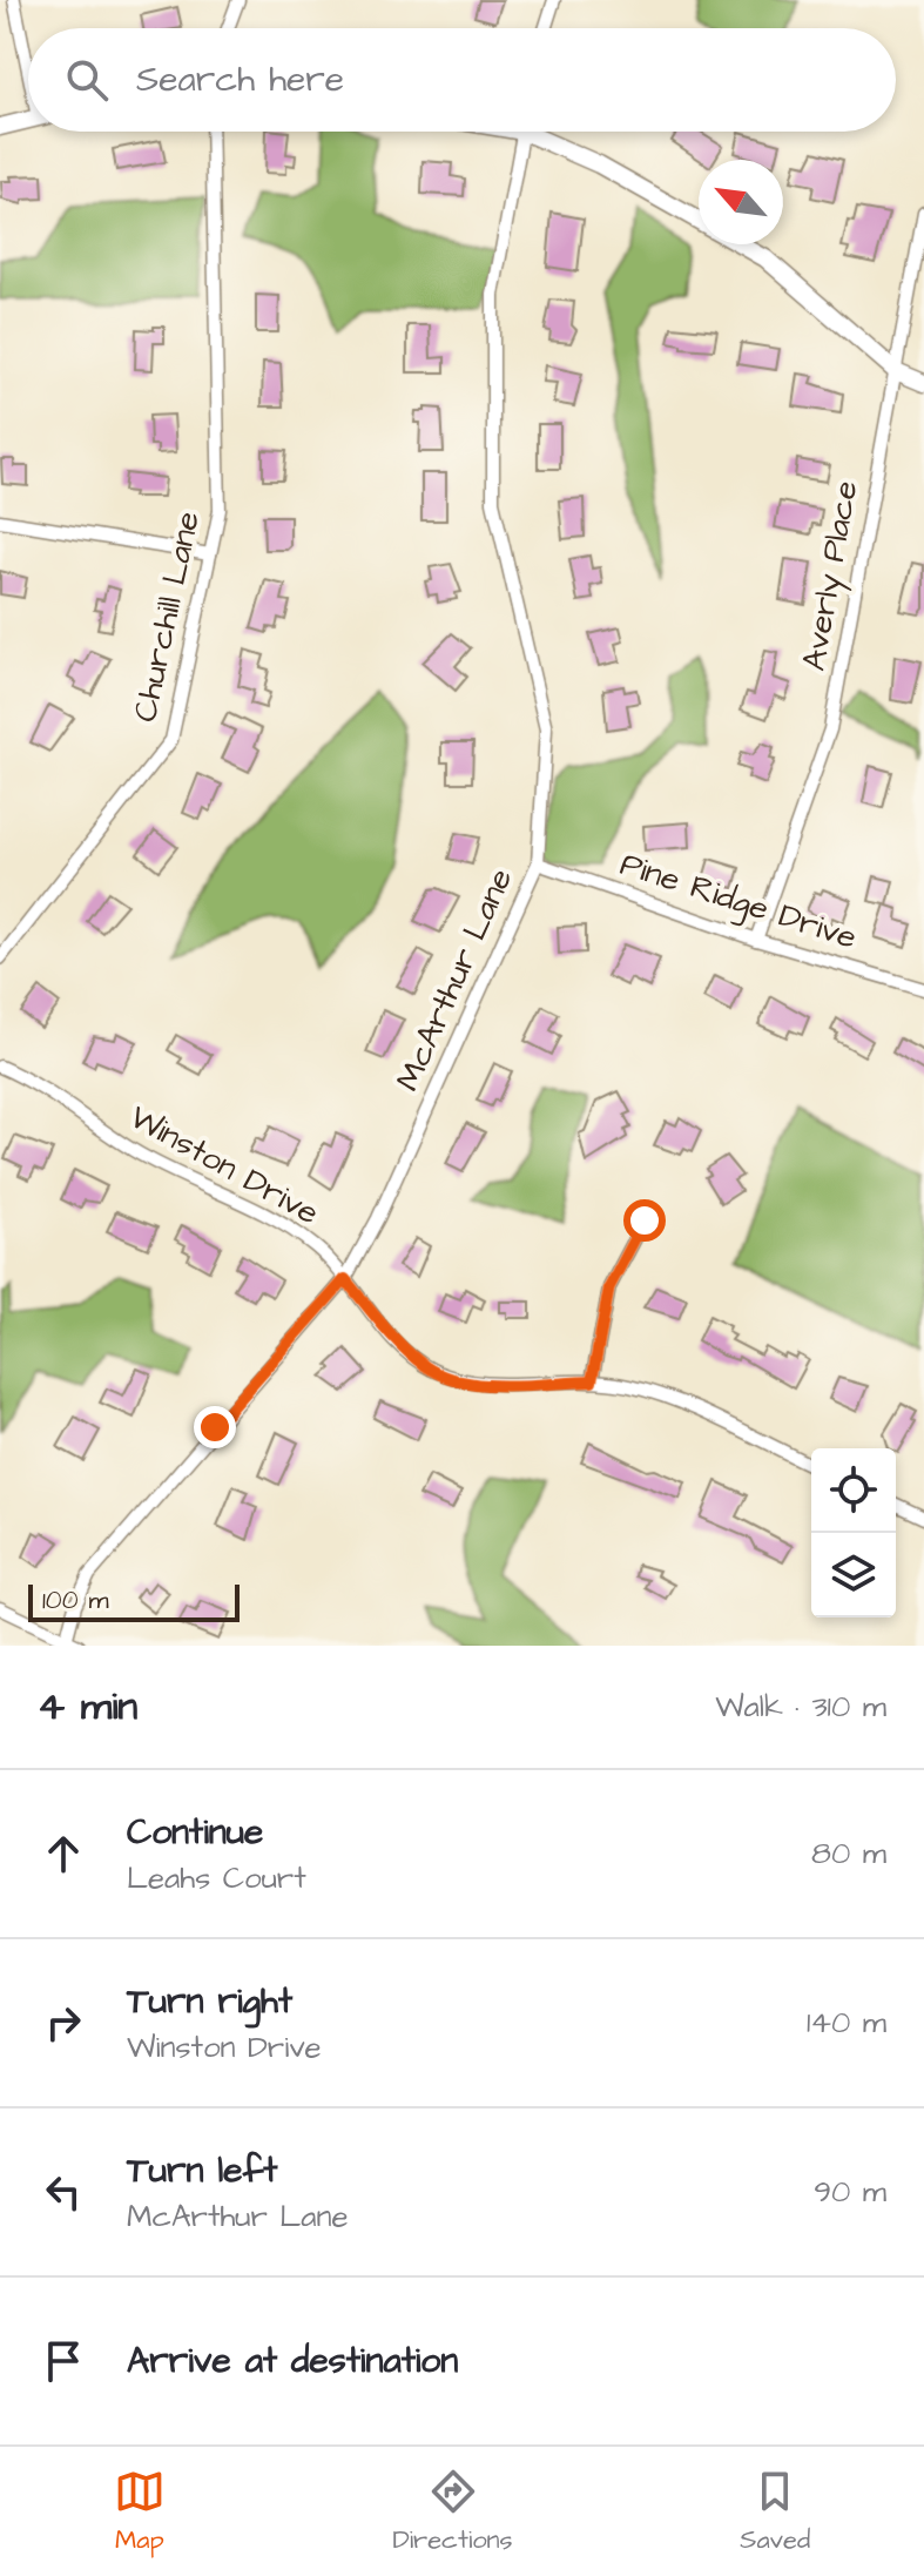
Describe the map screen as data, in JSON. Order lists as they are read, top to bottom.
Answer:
{
  "streets": {
    "street": [
      "Averly Place",
      "Churchill Lane",
      "Pine Ridge Drive",
      "McArthur Lane",
      "Winston Drive"
    ]
  },
  "crossings": [
    ["Averly Place", "Pine Ridge Drive"],
    ["Pine Ridge Drive", "McArthur Lane"],
    ["McArthur Lane", "Winston Drive"]
  ],
  "scale_bar": "100 m",
  "north": "top left",
  "page": {
    "search": "Search here",
    "scale": "100 m",
    "heading": ["4 min", "Walk · 310 m"],
    "list": [
      ["Continue", "Leahs Court", "80 m"],
      ["Turn right", "Winston Drive", "140 m"],
      ["Turn left", "McArthur Lane", "90 m"],
      "Arrive at destination"
    ],
    "nav": ["Map", "Directions", "Saved"]
  }
}
